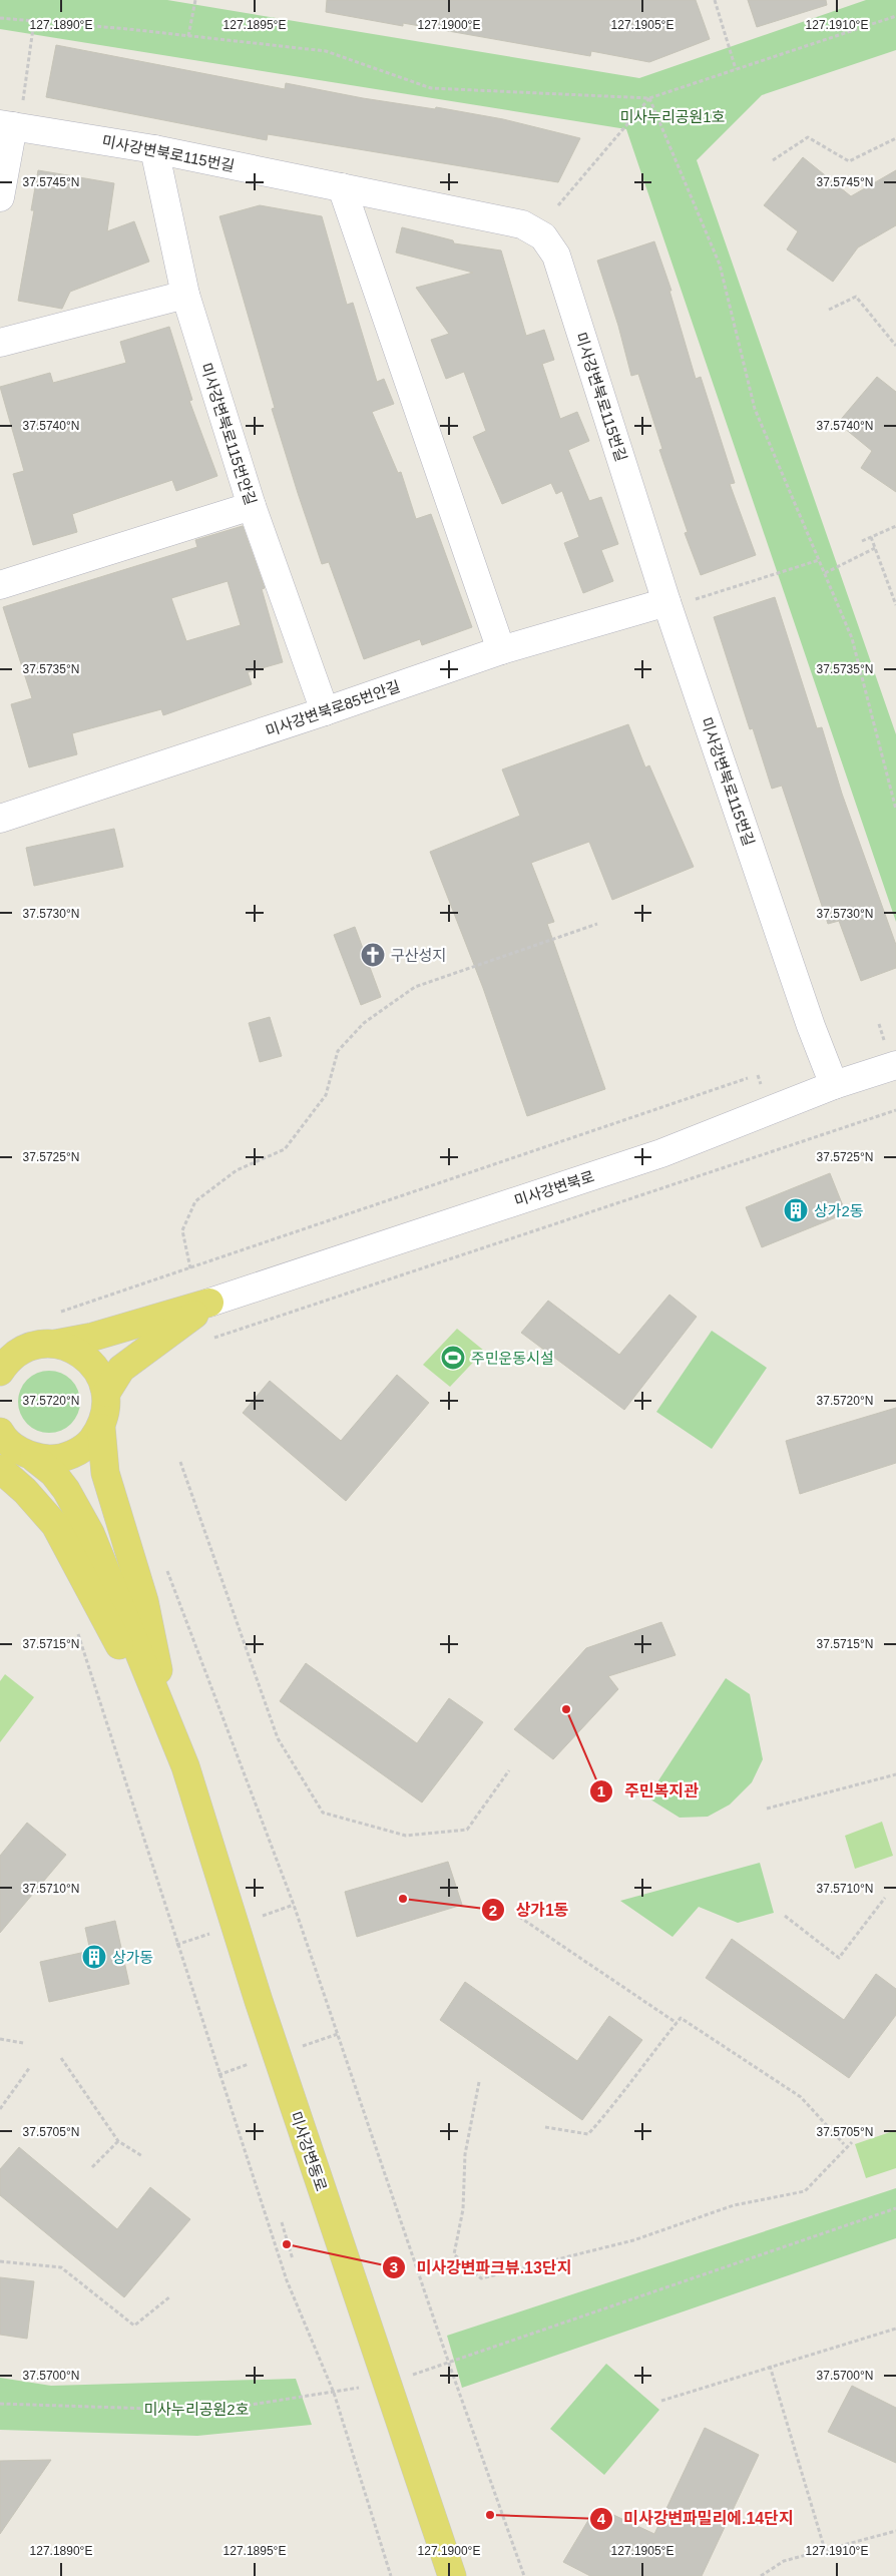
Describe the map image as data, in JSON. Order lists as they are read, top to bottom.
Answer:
{
  "streets": {
    "main road": ["미사강변동로"],
    "street": [
      "미사강변북로115번길",
      "미사강변북로115번안길",
      "미사강변북로85번안길",
      "미사강변북로"
    ]
  },
  "crossings": [
    ["미사강변북로115번길", "미사강변북로115번안길"],
    ["미사강변북로115번길", "미사강변북로85번안길"],
    ["미사강변북로115번길", "미사강변북로"],
    ["미사강변북로115번안길", "미사강변북로85번안길"]
  ],
  "parks": ["미사누리공원1호", "미사누리공원2호"],
  "places": {
    "church": ["구산성지"],
    "building": ["상가2동", "상가동"],
    "sports": ["주민운동시설"],
    "other": [
      "주민복지관",
      "상가1동",
      "미사강변파크뷰.13단지",
      "미사강변파밀리에.14단지"
    ]
  },
  "coordinates": [
    "127.1890°E",
    "127.1895°E",
    "127.1900°E",
    "127.1905°E",
    "127.1910°E",
    "37.5745°N",
    "37.5740°N",
    "37.5735°N",
    "37.5730°N",
    "37.5725°N",
    "37.5720°N",
    "37.5715°N",
    "37.5710°N",
    "37.5705°N",
    "37.5700°N"
  ]
}
